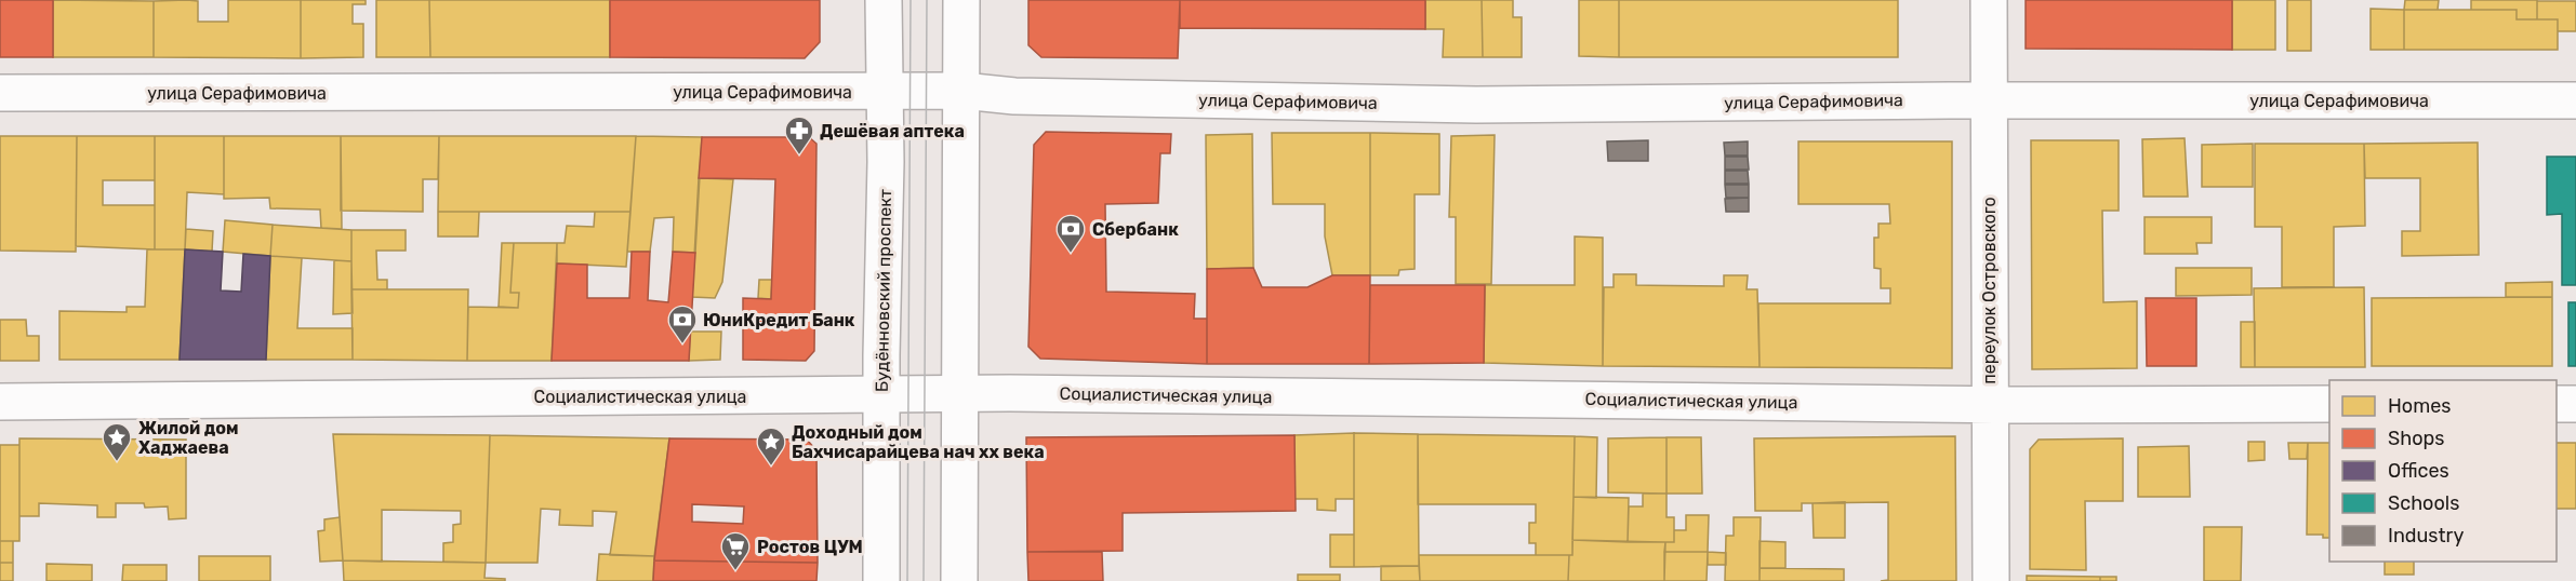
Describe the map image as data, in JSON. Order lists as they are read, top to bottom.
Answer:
{
  "streets": {
    "street": [
      "улица Серафимовича",
      "Будённовский проспект",
      "переулок Островского",
      "Социалистическая улица"
    ]
  },
  "crossings": [
    ["улица Серафимовича", "Будённовский проспект"],
    ["улица Серафимовича", "переулок Островского"],
    ["Будённовский проспект", "Социалистическая улица"],
    ["переулок Островского", "Социалистическая улица"]
  ],
  "places": {
    "pharmacy": ["Дешёвая аптека"],
    "bank": ["Сбербанк", "ЮниКредит Банк"],
    "place": ["Жилой дом Хаджаева", "Доходный дом Бахчисарайцева нач xx века"],
    "supermarket": ["Ростов ЦУМ"]
  },
  "legend": [
    "Homes",
    "Shops",
    "Offices",
    "Schools",
    "Industry"
  ]
}
